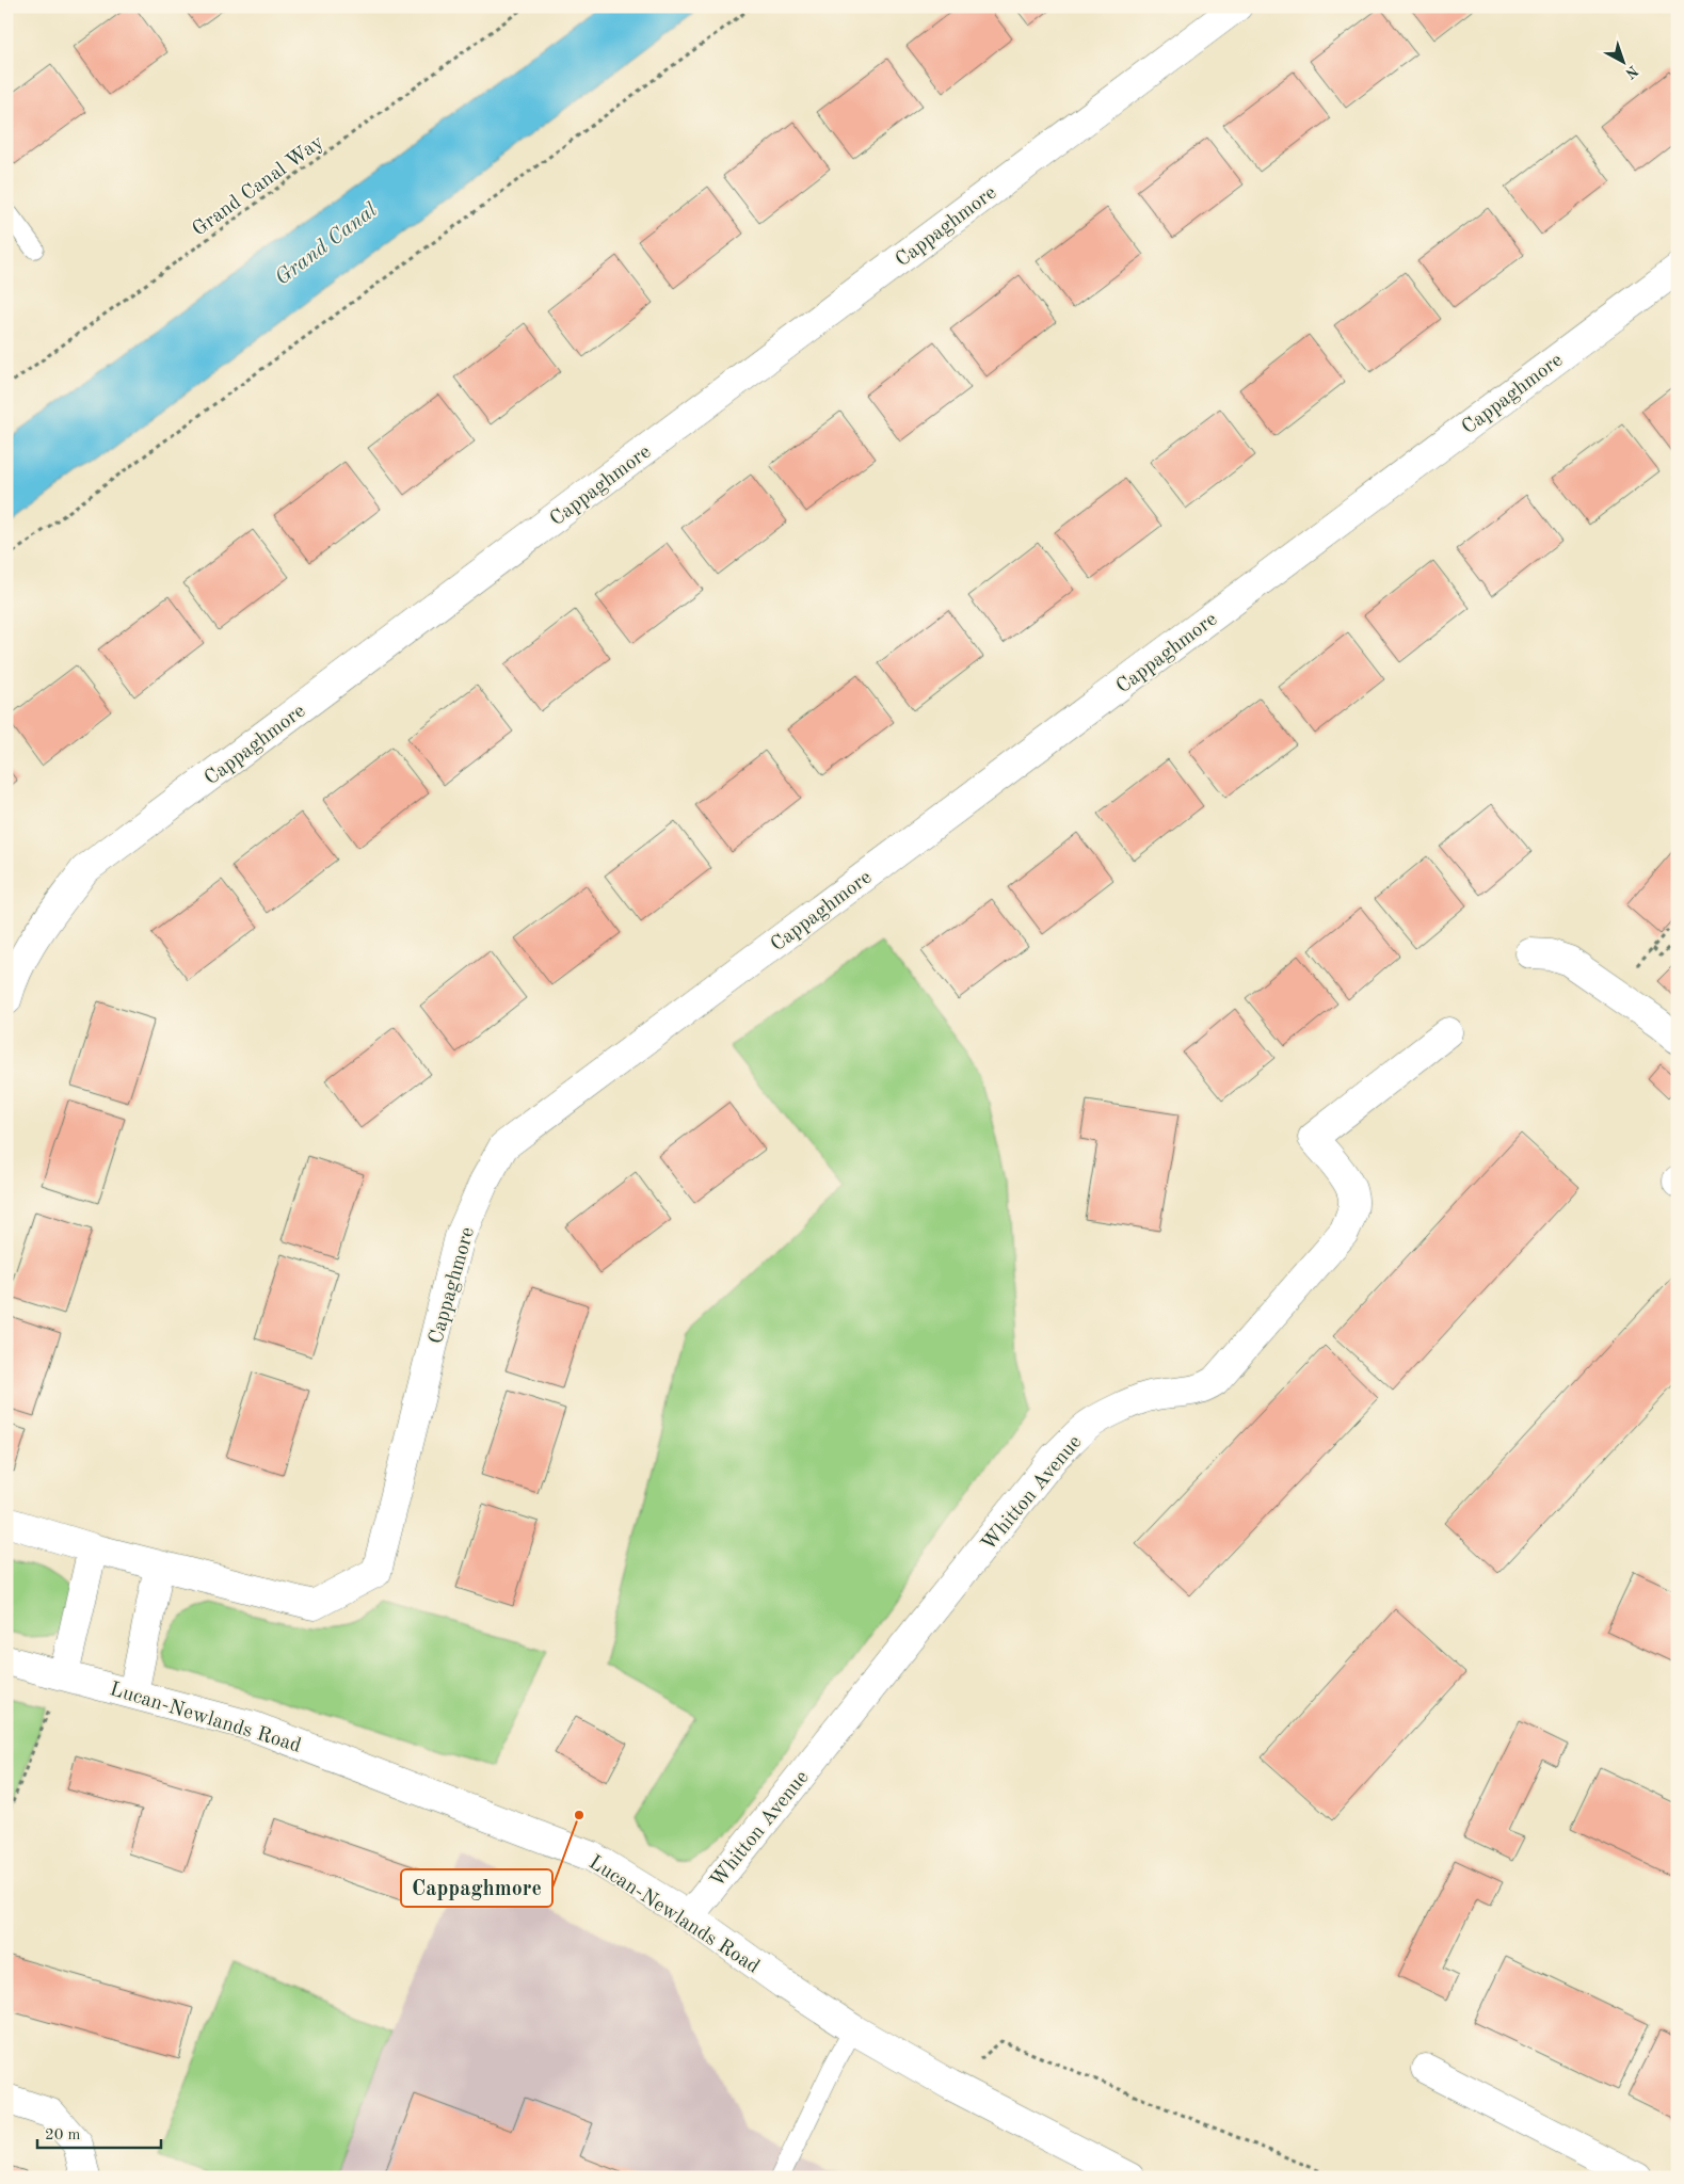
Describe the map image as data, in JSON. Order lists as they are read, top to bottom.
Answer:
{
  "streets": {
    "street": ["Cappaghmore", "Whitton Avenue", "Lucan-Newlands Road"],
    "path": ["Grand Canal Way"]
  },
  "crossings": [
    ["Whitton Avenue", "Lucan-Newlands Road"]
  ],
  "water": ["Grand Canal"],
  "places": ["Cappaghmore"],
  "scale_bar": "20 m",
  "north": "bottom right"
}
